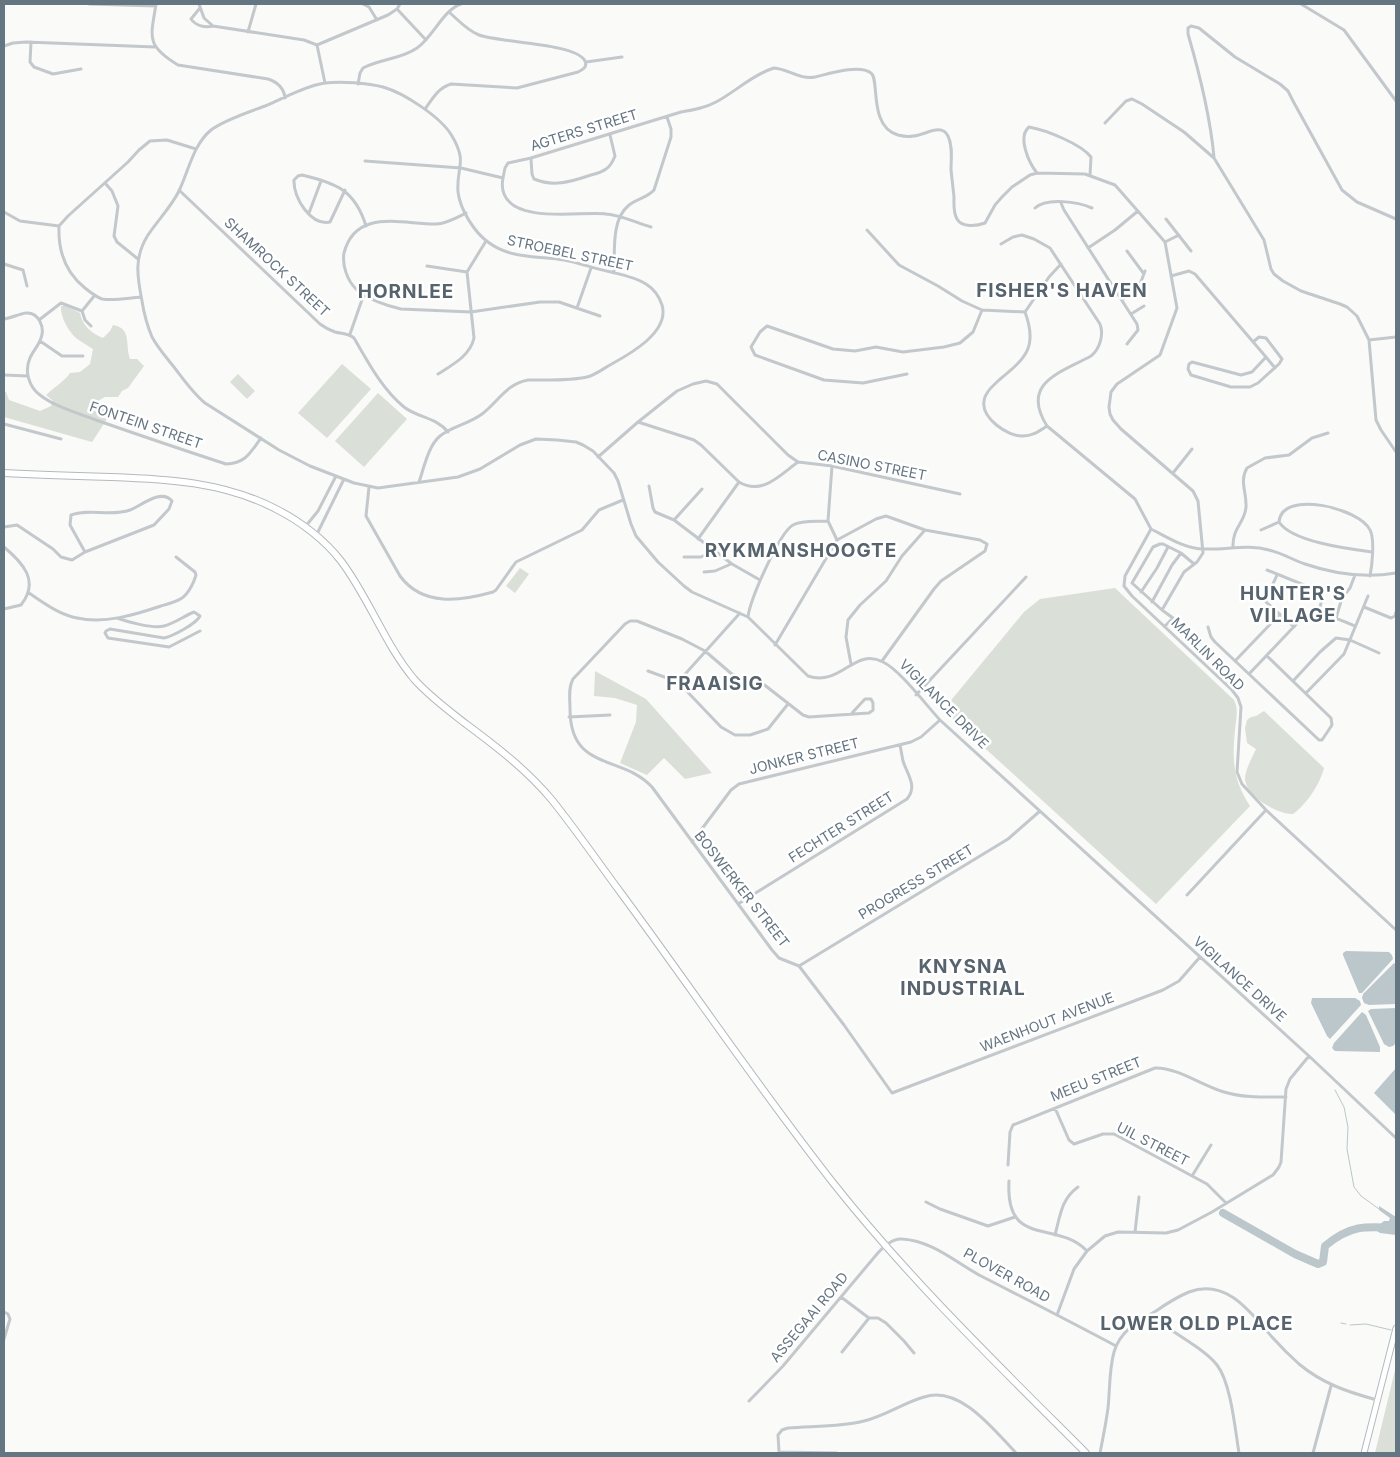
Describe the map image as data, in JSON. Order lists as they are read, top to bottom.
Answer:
{
  "streets": {
    "street": [
      "AGTERS STREET",
      "STROEBEL STREET",
      "SHAMROCK STREET",
      "FONTEIN STREET",
      "CASINO STREET",
      "MARLIN ROAD",
      "VIGILANCE DRIVE",
      "JONKER STREET",
      "FECHTER STREET",
      "PROGRESS STREET",
      "BOSWERKER STREET",
      "WAENHOUT AVENUE",
      "MEEU STREET",
      "UIL STREET",
      "PLOVER ROAD",
      "ASSEGAAI ROAD"
    ]
  },
  "crossings": [
    ["STROEBEL STREET", "SHAMROCK STREET"],
    ["STROEBEL STREET", "VIGILANCE DRIVE"],
    ["FONTEIN STREET", "VIGILANCE DRIVE"],
    ["VIGILANCE DRIVE", "JONKER STREET"],
    ["VIGILANCE DRIVE", "PROGRESS STREET"],
    ["VIGILANCE DRIVE", "WAENHOUT AVENUE"],
    ["JONKER STREET", "FECHTER STREET"],
    ["JONKER STREET", "BOSWERKER STREET"],
    ["FECHTER STREET", "BOSWERKER STREET"],
    ["PROGRESS STREET", "BOSWERKER STREET"],
    ["BOSWERKER STREET", "WAENHOUT AVENUE"],
    ["MEEU STREET", "UIL STREET"],
    ["PLOVER ROAD", "ASSEGAAI ROAD"]
  ],
  "districts": [
    "FISHER'S HAVEN",
    "HORNLEE",
    "RYKMANSHOOGTE",
    "HUNTER'S VILLAGE",
    "FRAAISIG",
    "KNYSNA INDUSTRIAL",
    "LOWER OLD PLACE"
  ]
}
